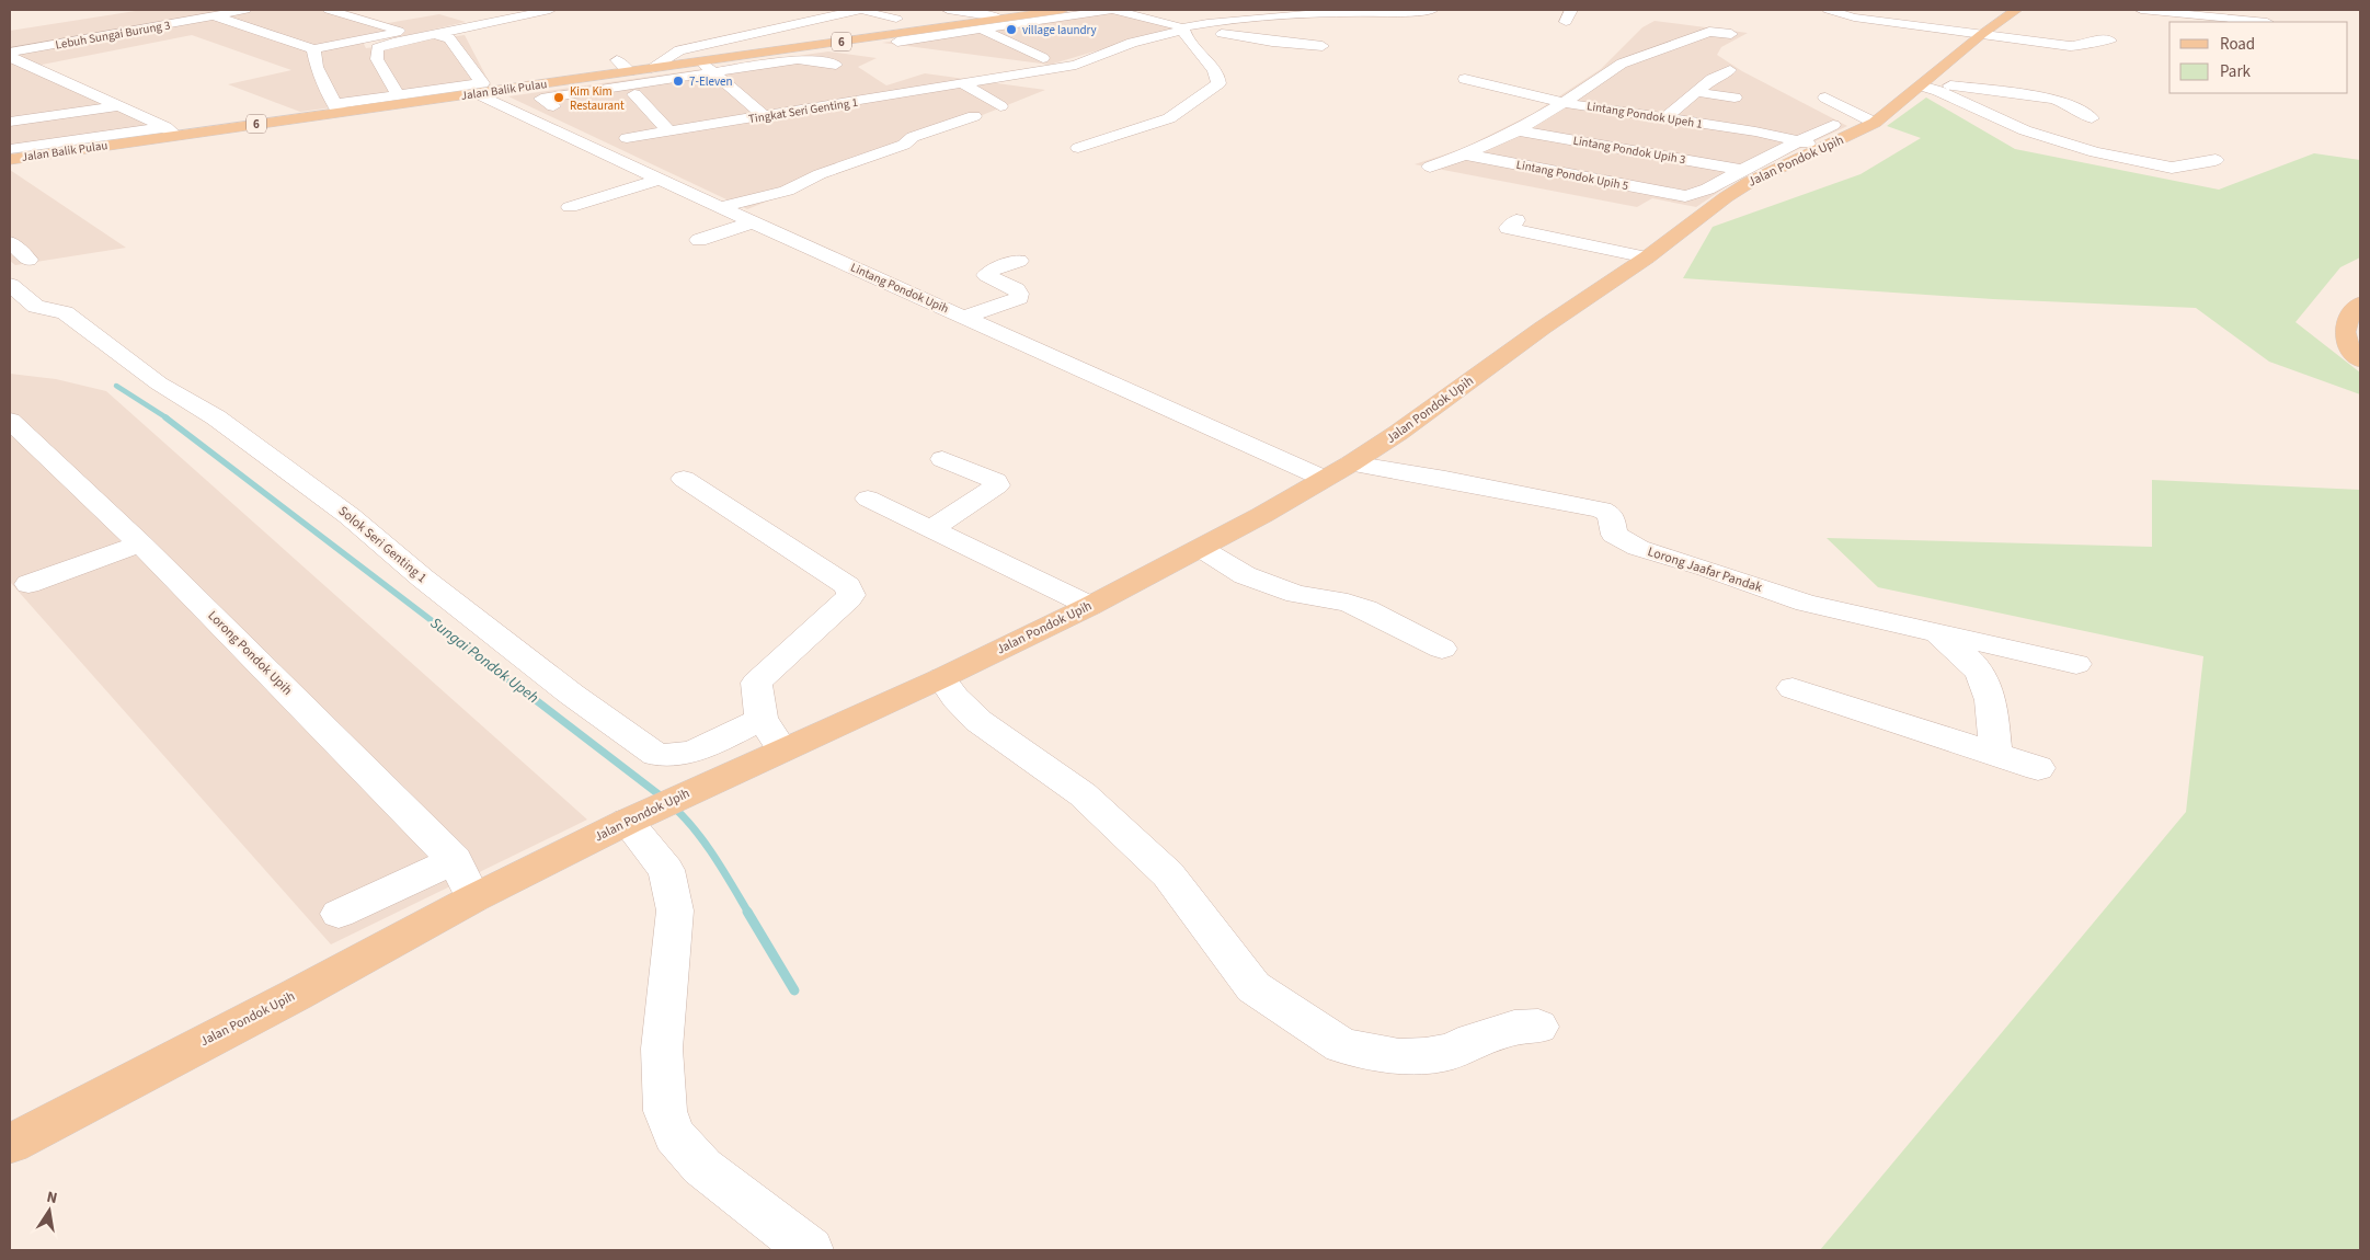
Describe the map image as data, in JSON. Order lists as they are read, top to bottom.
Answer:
{
  "streets": {
    "main road": ["6", "Jalan Balik Pulau", "Jalan Pondok Upih"],
    "street": [
      "Lebuh Sungai Burung 3",
      "Tingkat Seri Genting 1",
      "Lintang Pondok Upeh 1",
      "Lintang Pondok Upih 3",
      "Lintang Pondok Upih 5",
      "Lintang Pondok Upih",
      "Solok Seri Genting 1",
      "Lorong Jaafar Pandak",
      "Lorong Pondok Upih"
    ]
  },
  "crossings": [
    ["6", "Jalan Balik Pulau"],
    ["Jalan Balik Pulau", "Lintang Pondok Upih"],
    ["Tingkat Seri Genting 1", "Lintang Pondok Upih"],
    ["Lintang Pondok Upeh 1", "Jalan Pondok Upih"],
    ["Lintang Pondok Upih 3", "Lintang Pondok Upih 5"],
    ["Jalan Pondok Upih", "Lintang Pondok Upih"],
    ["Jalan Pondok Upih", "Lorong Jaafar Pandak"],
    ["Jalan Pondok Upih", "Lorong Pondok Upih"]
  ],
  "water": ["Sungai Pondok Upeh"],
  "places": ["village laundry", "7-Eleven", "Kim Kim Restaurant"],
  "legend": ["Road", "Park"],
  "north": "top"
}
